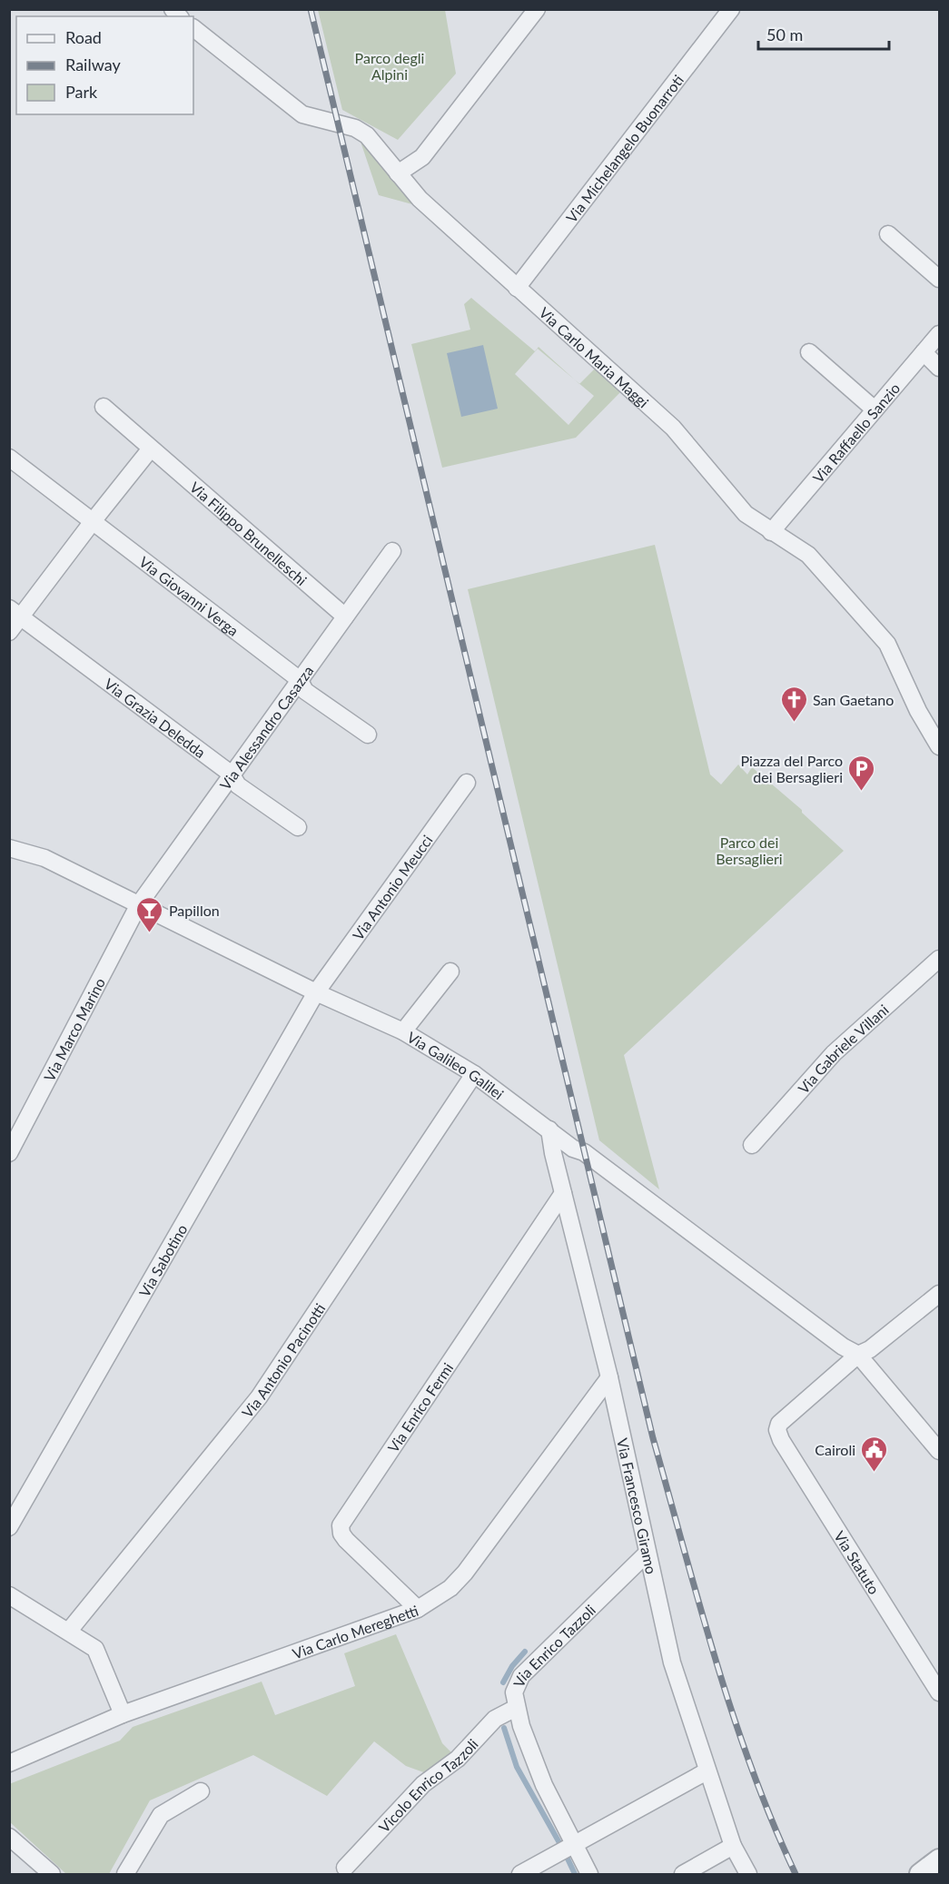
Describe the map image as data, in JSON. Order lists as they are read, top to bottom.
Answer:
{
  "streets": {
    "street": [
      "Via Michelangelo Buonarroti",
      "Via Carlo Maria Maggi",
      "Via Raffaello Sanzio",
      "Via Filippo Brunelleschi",
      "Via Giovanni Verga",
      "Via Grazia Deledda",
      "Via Alessandro Casazza",
      "Via Antonio Meucci",
      "Via Marco Marino",
      "Via Gabriele Villani",
      "Via Galileo Galilei",
      "Via Sabotino",
      "Via Antonio Pacinotti",
      "Via Enrico Fermi",
      "Via Francesco Giramo",
      "Via Statuto",
      "Via Carlo Mereghetti",
      "Via Enrico Tazzoli",
      "Vicolo Enrico Tazzoli"
    ]
  },
  "crossings": [
    ["Via Michelangelo Buonarroti", "Via Carlo Maria Maggi"],
    ["Via Carlo Maria Maggi", "Via Raffaello Sanzio"],
    ["Via Filippo Brunelleschi", "Via Alessandro Casazza"],
    ["Via Giovanni Verga", "Via Alessandro Casazza"],
    ["Via Grazia Deledda", "Via Alessandro Casazza"],
    ["Via Alessandro Casazza", "Via Marco Marino"],
    ["Via Alessandro Casazza", "Via Galileo Galilei"],
    ["Via Antonio Meucci", "Via Galileo Galilei"],
    ["Via Antonio Meucci", "Via Sabotino"],
    ["Via Marco Marino", "Via Galileo Galilei"],
    ["Via Galileo Galilei", "Via Sabotino"],
    ["Via Galileo Galilei", "Via Antonio Pacinotti"],
    ["Via Galileo Galilei", "Via Francesco Giramo"],
    ["Via Galileo Galilei", "Via Statuto"],
    ["Via Enrico Fermi", "Via Francesco Giramo"],
    ["Via Enrico Fermi", "Via Carlo Mereghetti"],
    ["Via Francesco Giramo", "Via Carlo Mereghetti"],
    ["Via Francesco Giramo", "Via Enrico Tazzoli"],
    ["Via Enrico Tazzoli", "Vicolo Enrico Tazzoli"]
  ],
  "parks": ["Parco degli Alpini", "Parco dei Bersaglieri"],
  "places": {
    "church": ["San Gaetano"],
    "parking": ["Piazza del Parco dei Bersaglieri"],
    "bar": ["Papillon"],
    "public building": ["Cairoli"]
  },
  "legend": ["Road", "Railway", "Park"],
  "scale_bar": "50 m"
}
